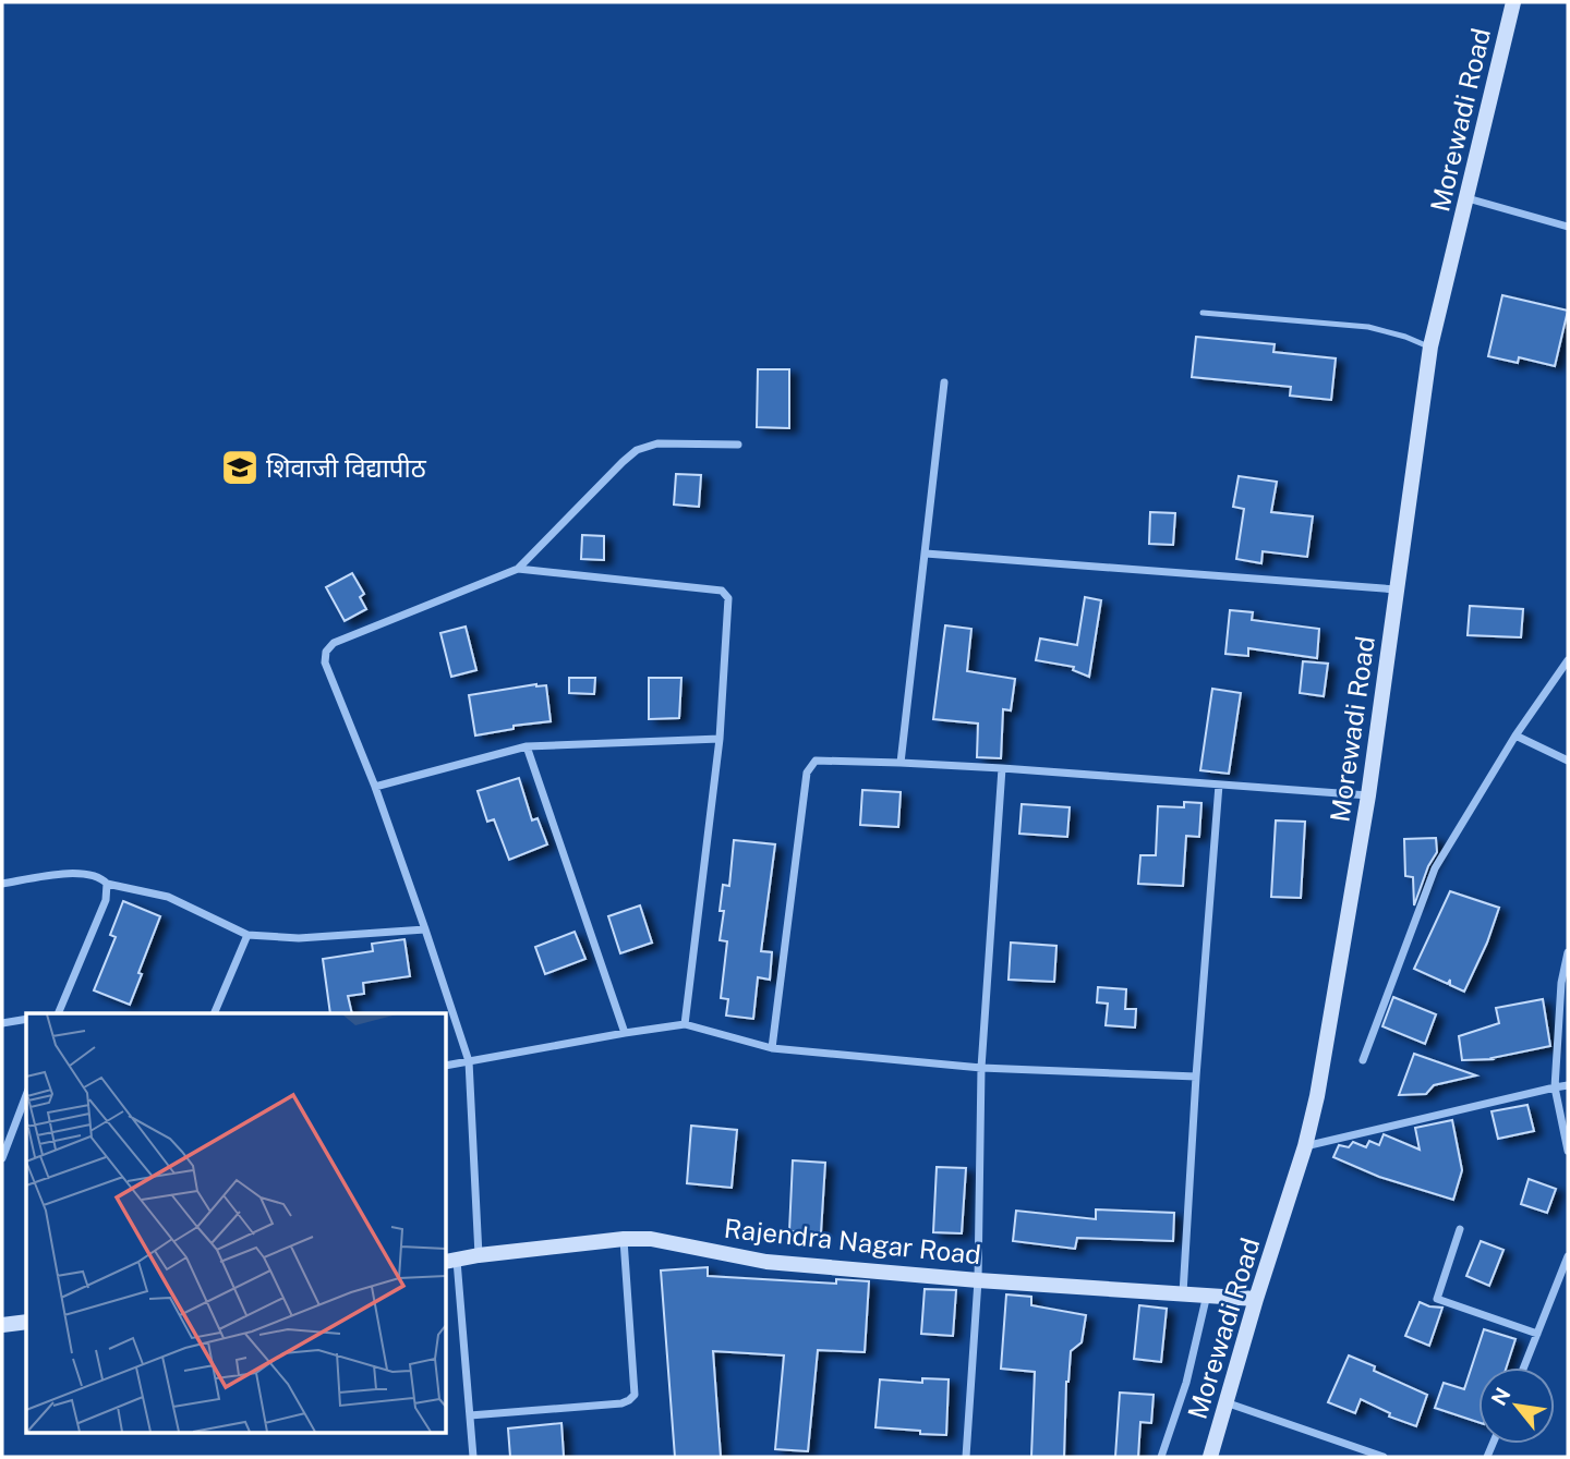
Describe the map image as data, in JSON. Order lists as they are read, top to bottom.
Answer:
{
  "streets": {
    "main road": ["Morewadi Road", "Rajendra Nagar Road"]
  },
  "crossings": [
    ["Morewadi Road", "Rajendra Nagar Road"]
  ],
  "places": {
    "school or university": ["शिवाजी विद्यापीठ"]
  },
  "north": "top left"
}
